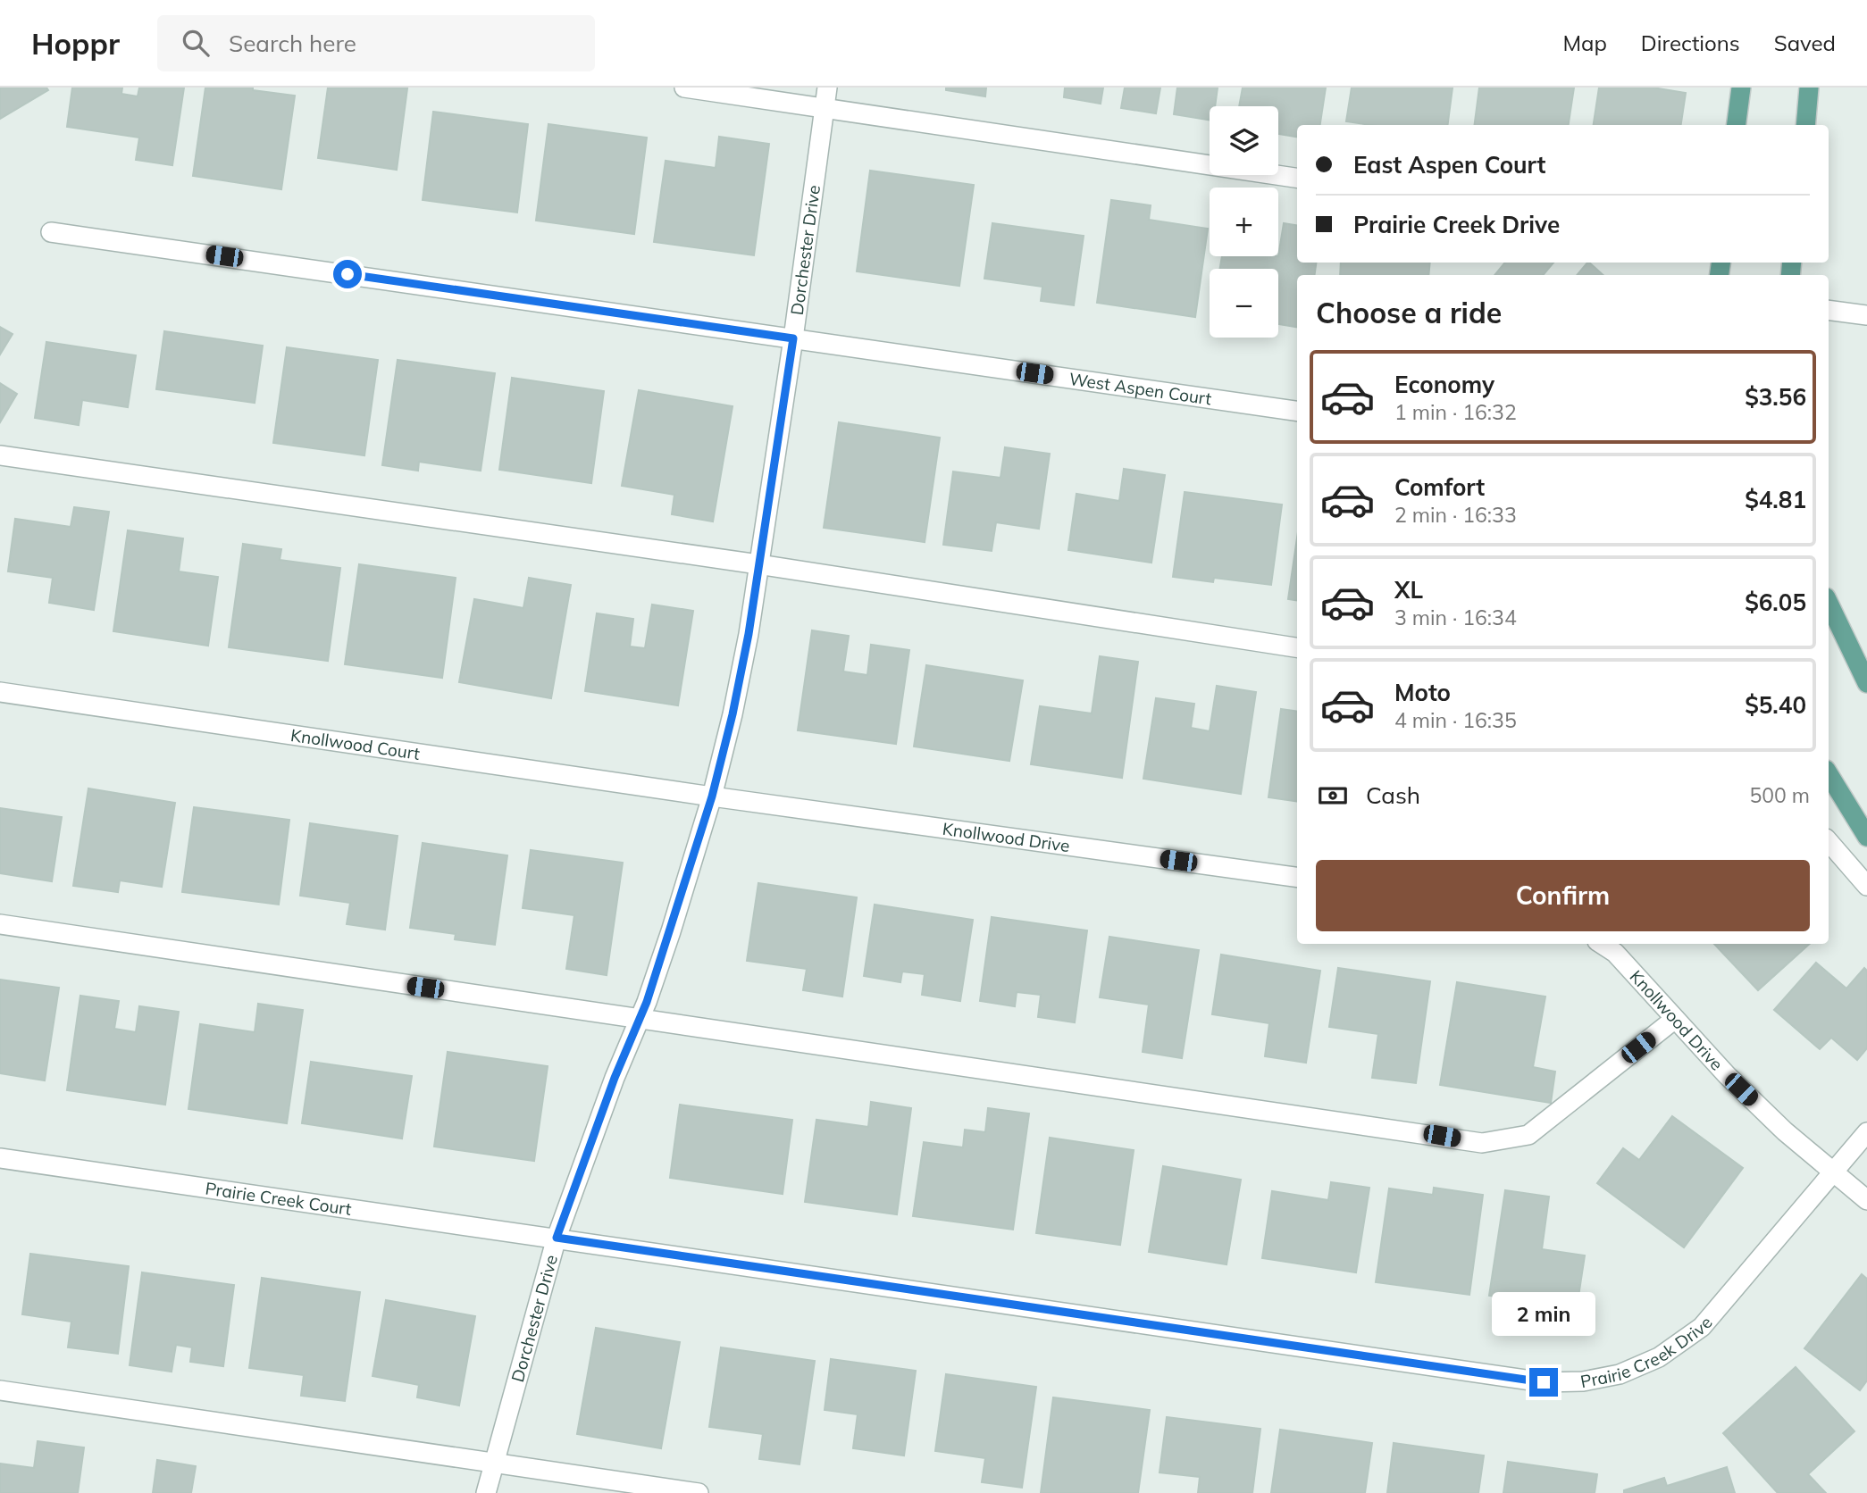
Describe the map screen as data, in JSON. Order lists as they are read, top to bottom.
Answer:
{
  "streets": {
    "street": [
      "Dorchester Drive",
      "West Aspen Court",
      "Knollwood Court",
      "Knollwood Drive",
      "Prairie Creek Court",
      "Prairie Creek Drive"
    ]
  },
  "crossings": [
    ["Dorchester Drive", "West Aspen Court"],
    ["Dorchester Drive", "Knollwood Court"],
    ["Dorchester Drive", "Knollwood Drive"],
    ["Dorchester Drive", "Prairie Creek Court"],
    ["Dorchester Drive", "Prairie Creek Drive"],
    ["Knollwood Court", "Knollwood Drive"],
    ["Knollwood Drive", "Prairie Creek Drive"],
    ["Prairie Creek Court", "Prairie Creek Drive"]
  ],
  "page": {
    "header": "Hoppr",
    "search": "Search here",
    "nav": ["Map", "Directions", "Saved"],
    "map_buttons": ["+", "−"],
    "banner": ["East Aspen Court", "Prairie Creek Drive"],
    "heading": "Choose a ride",
    "list": [
      {
        "name": "Economy",
        "note": "1 min · 16:32",
        "value": "$3.56"
      },
      {
        "name": "Comfort",
        "note": "2 min · 16:33",
        "value": "$4.81"
      },
      {
        "name": "XL",
        "note": "3 min · 16:34",
        "value": "$6.05"
      },
      {
        "name": "Moto",
        "note": "4 min · 16:35",
        "value": "$5.40"
      }
    ],
    "pay": ["Cash", "500 m"],
    "buttons": "Confirm",
    "bubble": "2 min"
  }
}
